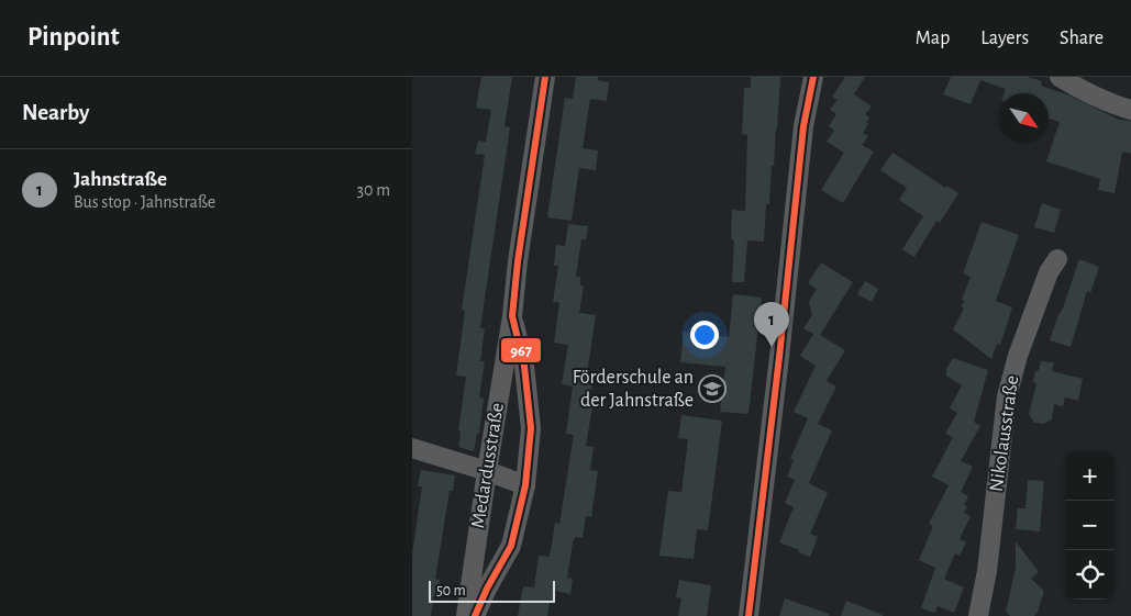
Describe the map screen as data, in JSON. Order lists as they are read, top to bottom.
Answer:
{
  "streets": {
    "street": ["Nikolausstraße", "Medardusstraße"]
  },
  "places": {
    "school or university": ["Förderschule an der Jahnstraße"]
  },
  "lines": ["transit line 967"],
  "scale_bar": "50 m",
  "north": "bottom right",
  "page": {
    "header": "Pinpoint",
    "nav": ["Map", "Layers", "Share"],
    "heading": "Nearby",
    "list": [
      {
        "mark": "1",
        "name": "Jahnstraße",
        "note": "Bus stop · Jahnstraße",
        "value": "30 m"
      }
    ],
    "pins": "1",
    "map_buttons": ["+", "−"],
    "scale": "50 m"
  }
}
